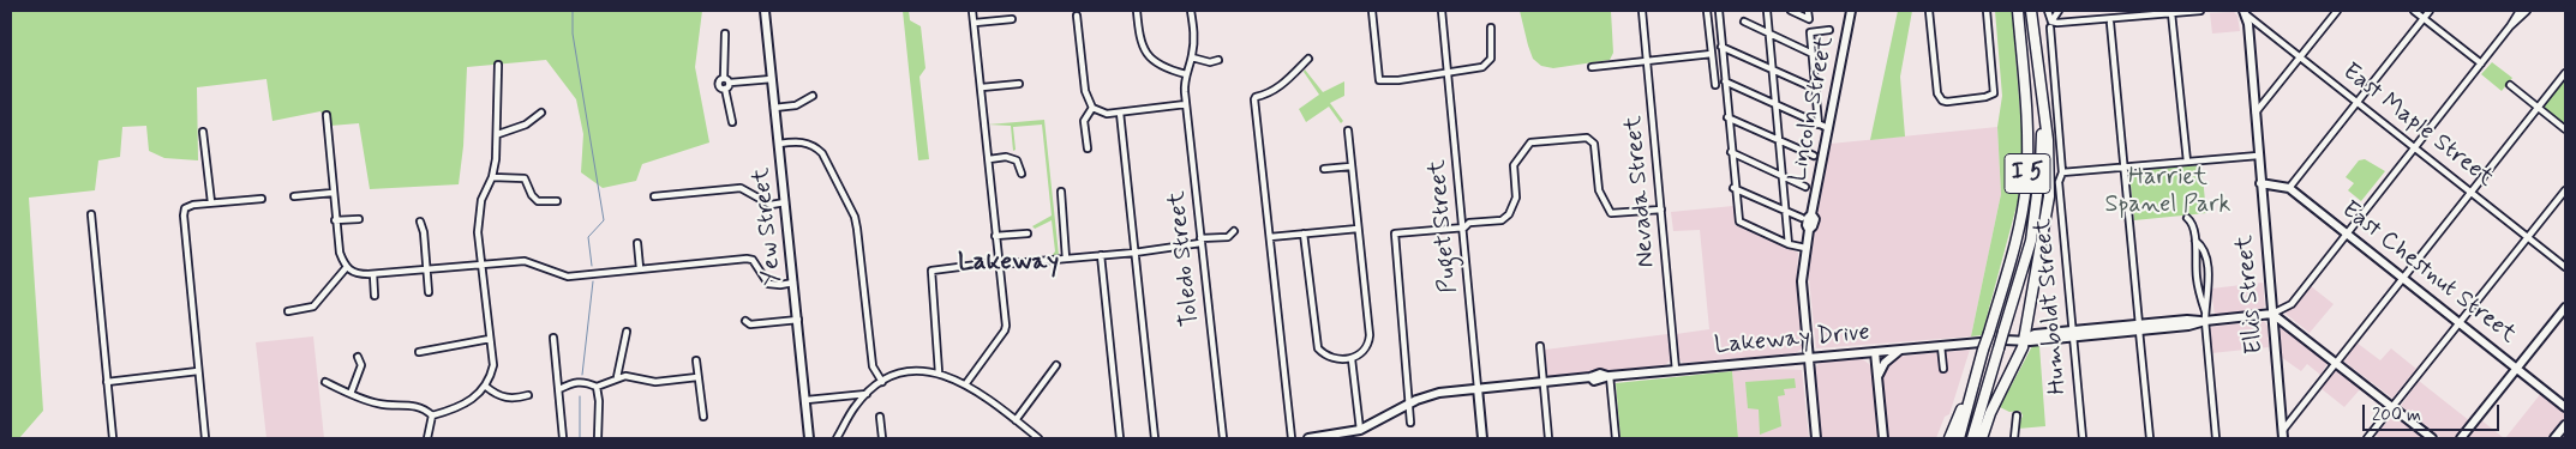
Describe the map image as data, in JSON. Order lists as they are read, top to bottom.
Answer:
{
  "streets": {
    "highway": ["I 5"],
    "main road": [
      "Lincoln Street",
      "Yew Street",
      "Puget Street",
      "East Chestnut Street",
      "Ellis Street",
      "Lakeway Drive"
    ],
    "street": [
      "East Maple Street",
      "Nevada Street",
      "Toledo Street",
      "Humboldt Street"
    ]
  },
  "crossings": [
    ["Lincoln Street", "Lakeway Drive"],
    ["East Maple Street", "Ellis Street"],
    ["I 5", "Lakeway Drive"],
    ["Nevada Street", "Lakeway Drive"],
    ["Puget Street", "Lakeway Drive"],
    ["East Chestnut Street", "Ellis Street"],
    ["Ellis Street", "Lakeway Drive"],
    ["Humboldt Street", "Lakeway Drive"]
  ],
  "districts": ["Lakeway"],
  "parks": ["Harriet Spanel Park"],
  "scale_bar": "200 m"
}
